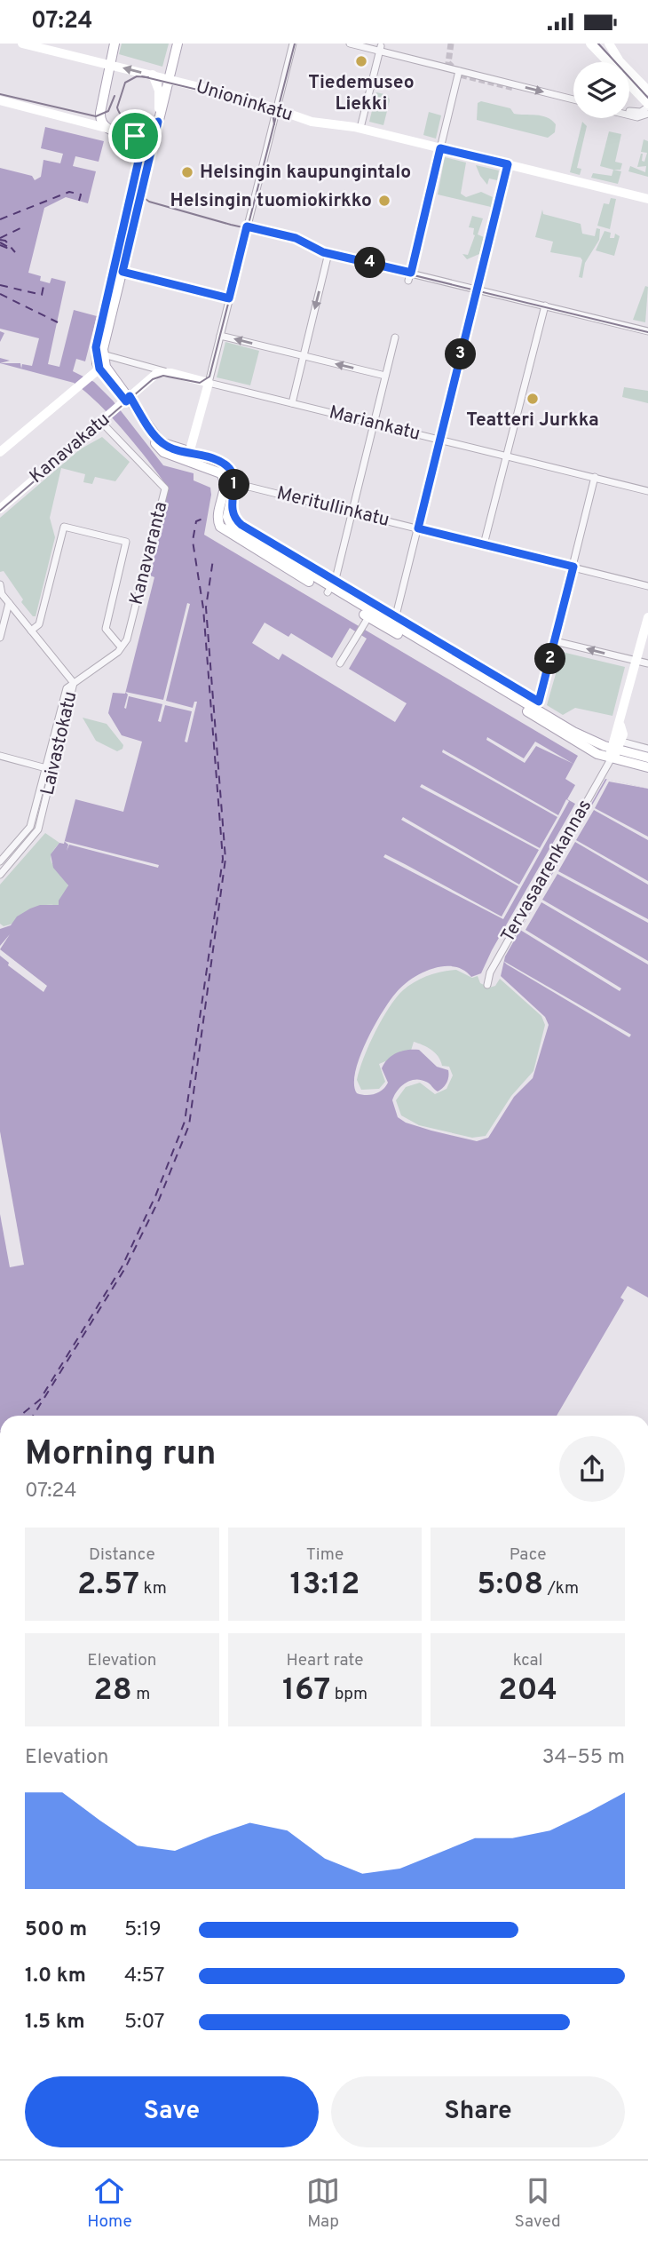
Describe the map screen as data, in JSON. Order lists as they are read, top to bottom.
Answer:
{
  "streets": {
    "main road": ["Unioninkatu", "Mariankatu", "Kanavakatu"],
    "street": [
      "Meritullinkatu",
      "Kanavaranta",
      "Laivastokatu",
      "Tervasaarenkannas"
    ]
  },
  "crossings": [
    ["Mariankatu", "Kanavakatu"],
    ["Kanavakatu", "Kanavaranta"],
    ["Kanavaranta", "Laivastokatu"]
  ],
  "places": [
    "Tiedemuseo Liekki",
    "Helsingin kaupungintalo",
    "Helsingin tuomiokirkko",
    "Teatteri Jurkka"
  ],
  "page": {
    "status": "07:24",
    "pins": [
      "4",
      "3",
      "1",
      "2"
    ],
    "heading": ["Morning run", "07:24"],
    "stats": [
      ["Distance", "2.57 km"],
      ["Time", "13:12"],
      ["Pace", "5:08 /km"],
      ["Elevation", "28 m"],
      ["Heart rate", "167 bpm"],
      ["kcal", "204"]
    ],
    "chart": ["Elevation", "34–55 m"],
    "list": [
      {
        "name": "500 m",
        "note": "5:19"
      },
      {
        "name": "1.0 km",
        "note": "4:57"
      },
      {
        "name": "1.5 km",
        "note": "5:07"
      }
    ],
    "buttons": ["Save", "Share"],
    "tabs": ["Home", "Map", "Saved"]
  }
}
